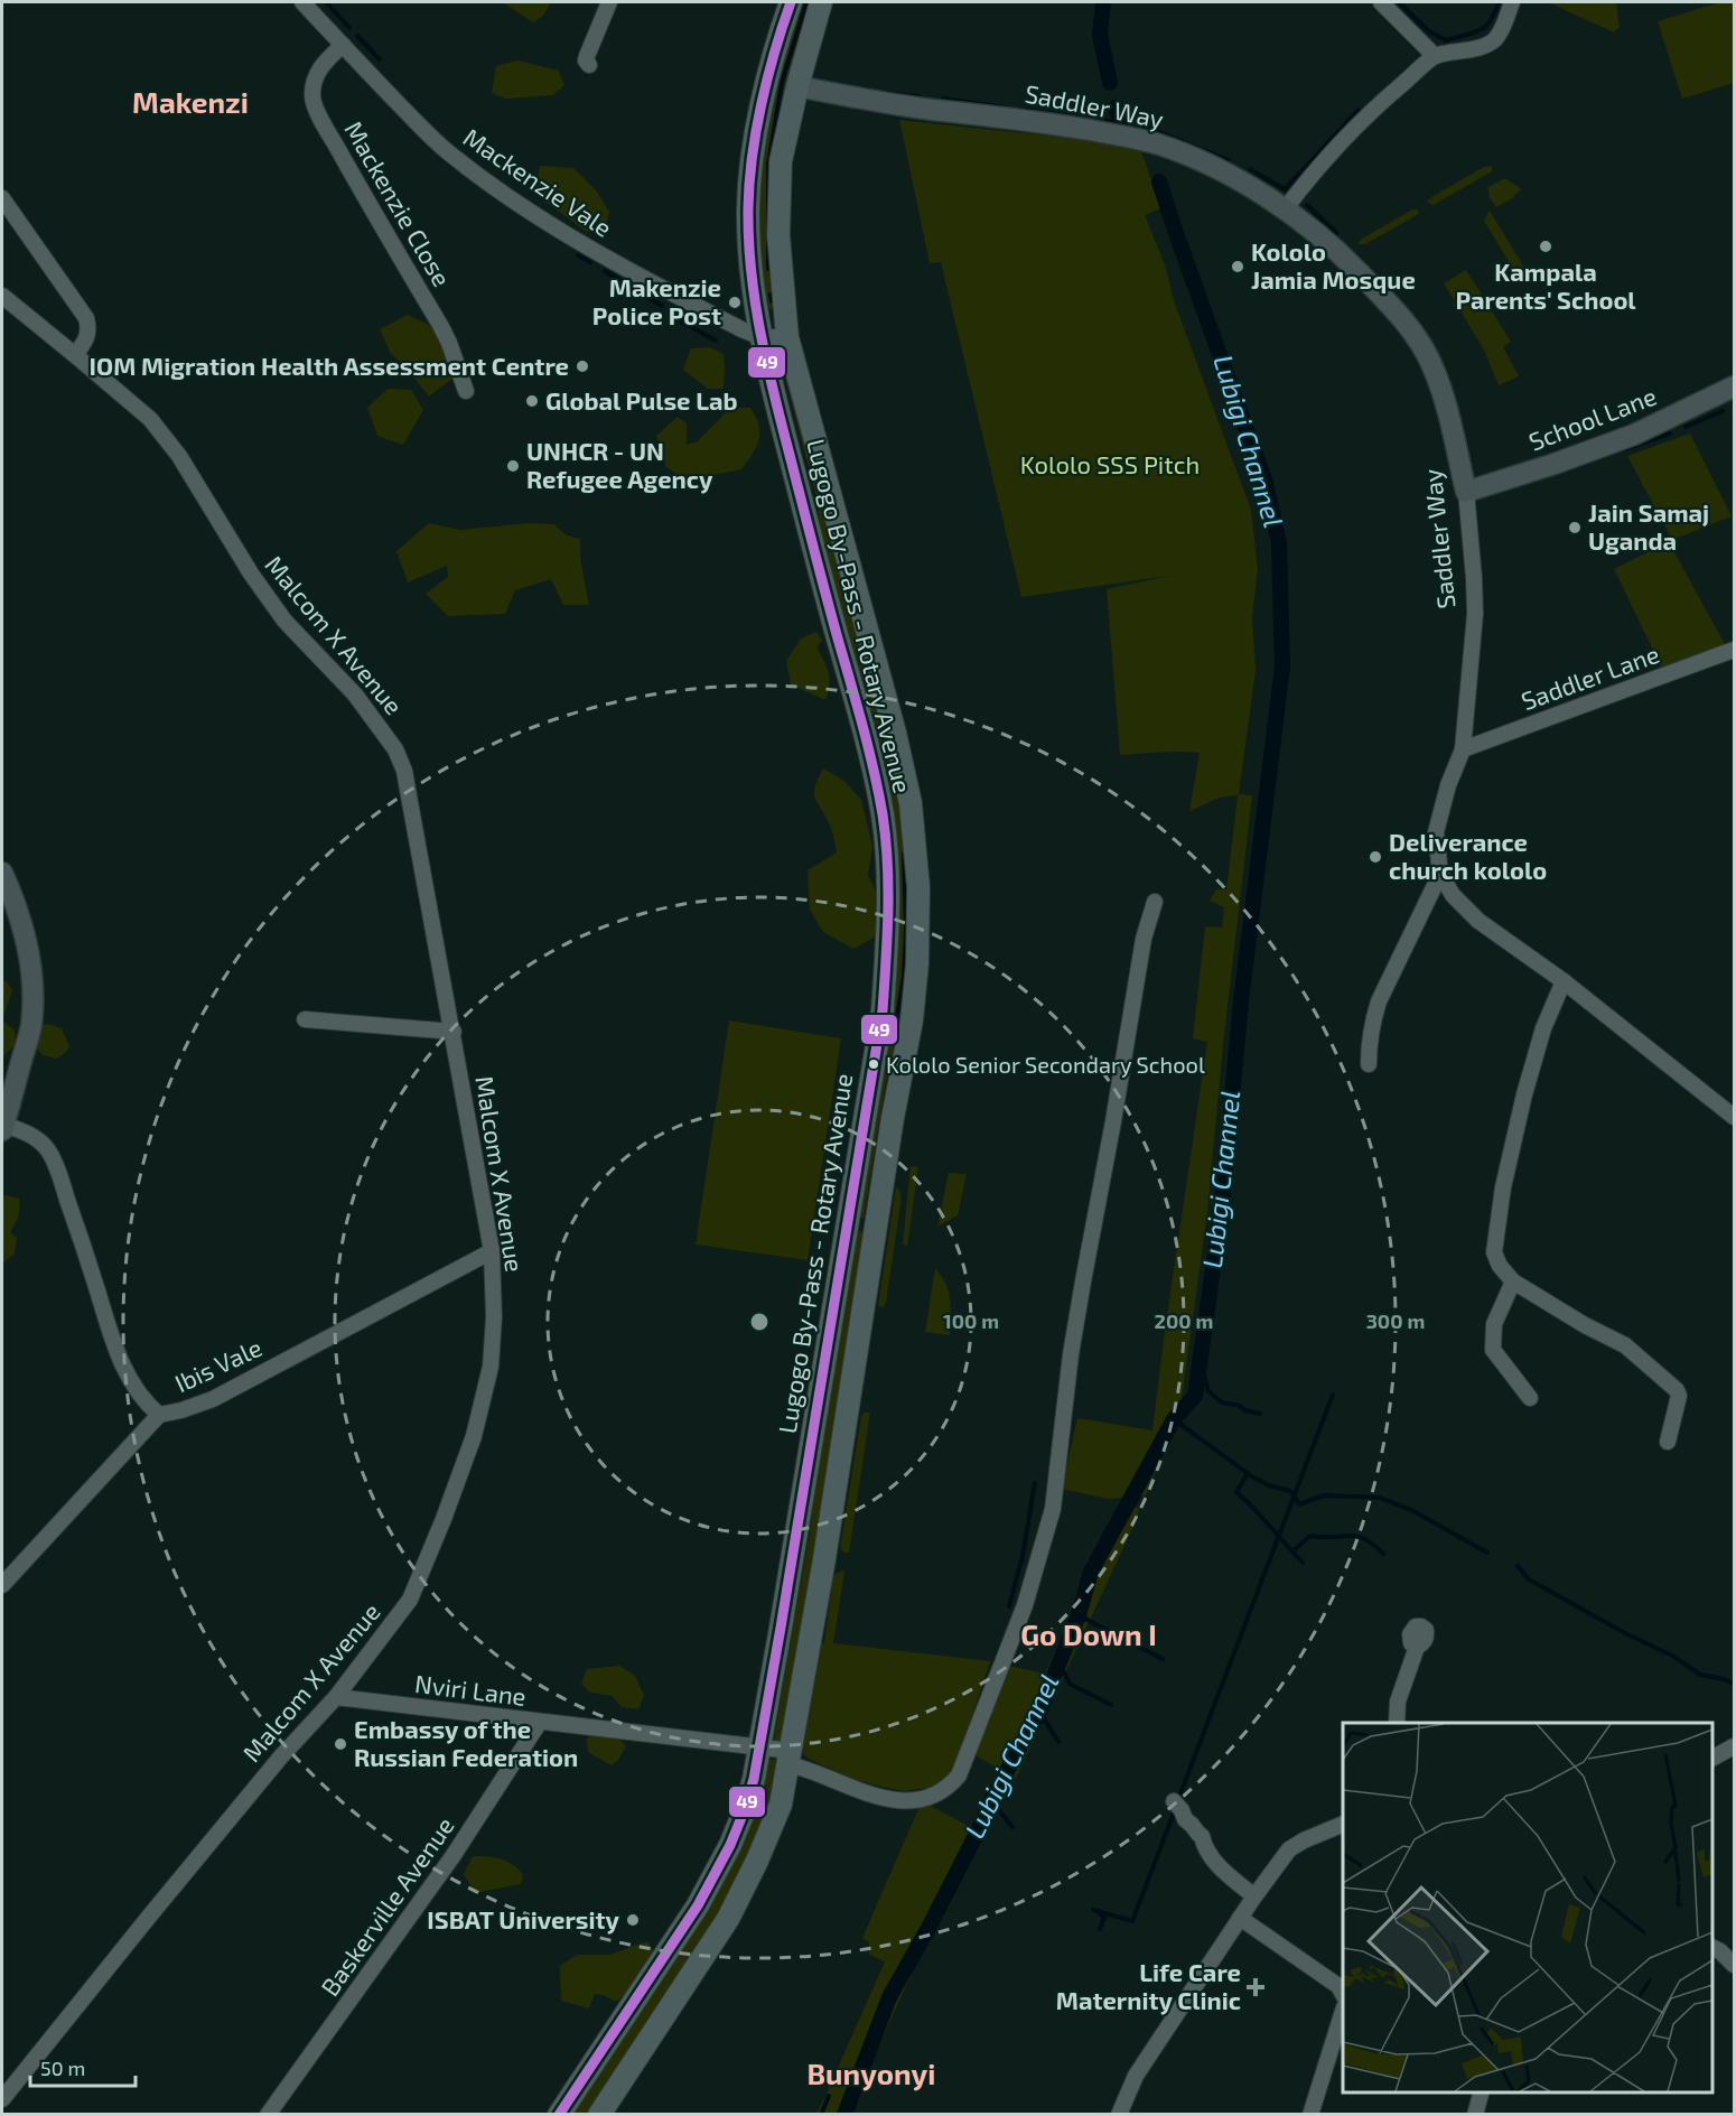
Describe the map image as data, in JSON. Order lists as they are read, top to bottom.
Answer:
{
  "streets": {
    "main road": ["Lugogo By-Pass - Rotary Avenue"],
    "street": [
      "Saddler Way",
      "Mackenzie Vale",
      "Mackenzie Close",
      "School Lane",
      "Malcom X Avenue",
      "Saddler Lane",
      "Ibis Vale",
      "Nviri Lane",
      "Baskerville Avenue"
    ]
  },
  "crossings": [
    ["Saddler Way", "School Lane"],
    ["Saddler Way", "Lugogo By-Pass - Rotary Avenue"],
    ["Saddler Way", "Saddler Lane"],
    ["Mackenzie Vale", "Mackenzie Close"],
    ["Mackenzie Vale", "Lugogo By-Pass - Rotary Avenue"],
    ["Lugogo By-Pass - Rotary Avenue", "Nviri Lane"],
    ["Malcom X Avenue", "Ibis Vale"],
    ["Malcom X Avenue", "Nviri Lane"],
    ["Nviri Lane", "Baskerville Avenue"]
  ],
  "districts": ["Makenzi", "Go Down I", "Bunyonyi"],
  "water": ["Lubigi Channel"],
  "parks": ["Kololo SSS Pitch"],
  "places": {
    "other": [
      "Kampala Parents' School",
      "Kololo Jamia Mosque",
      "Makenzie Police Post",
      "IOM Migration Health Assessment Centre",
      "Global Pulse Lab",
      "UNHCR - UN Refugee Agency",
      "Jain Samaj Uganda",
      "Deliverance church kololo",
      "Kololo Senior Secondary School",
      "Embassy of the Russian Federation",
      "ISBAT University"
    ],
    "health": ["Life Care Maternity Clinic"]
  },
  "lines": ["transit line 49"],
  "scale_bar": "50 m",
  "rings": ["100 m", "200 m", "300 m"]
}
